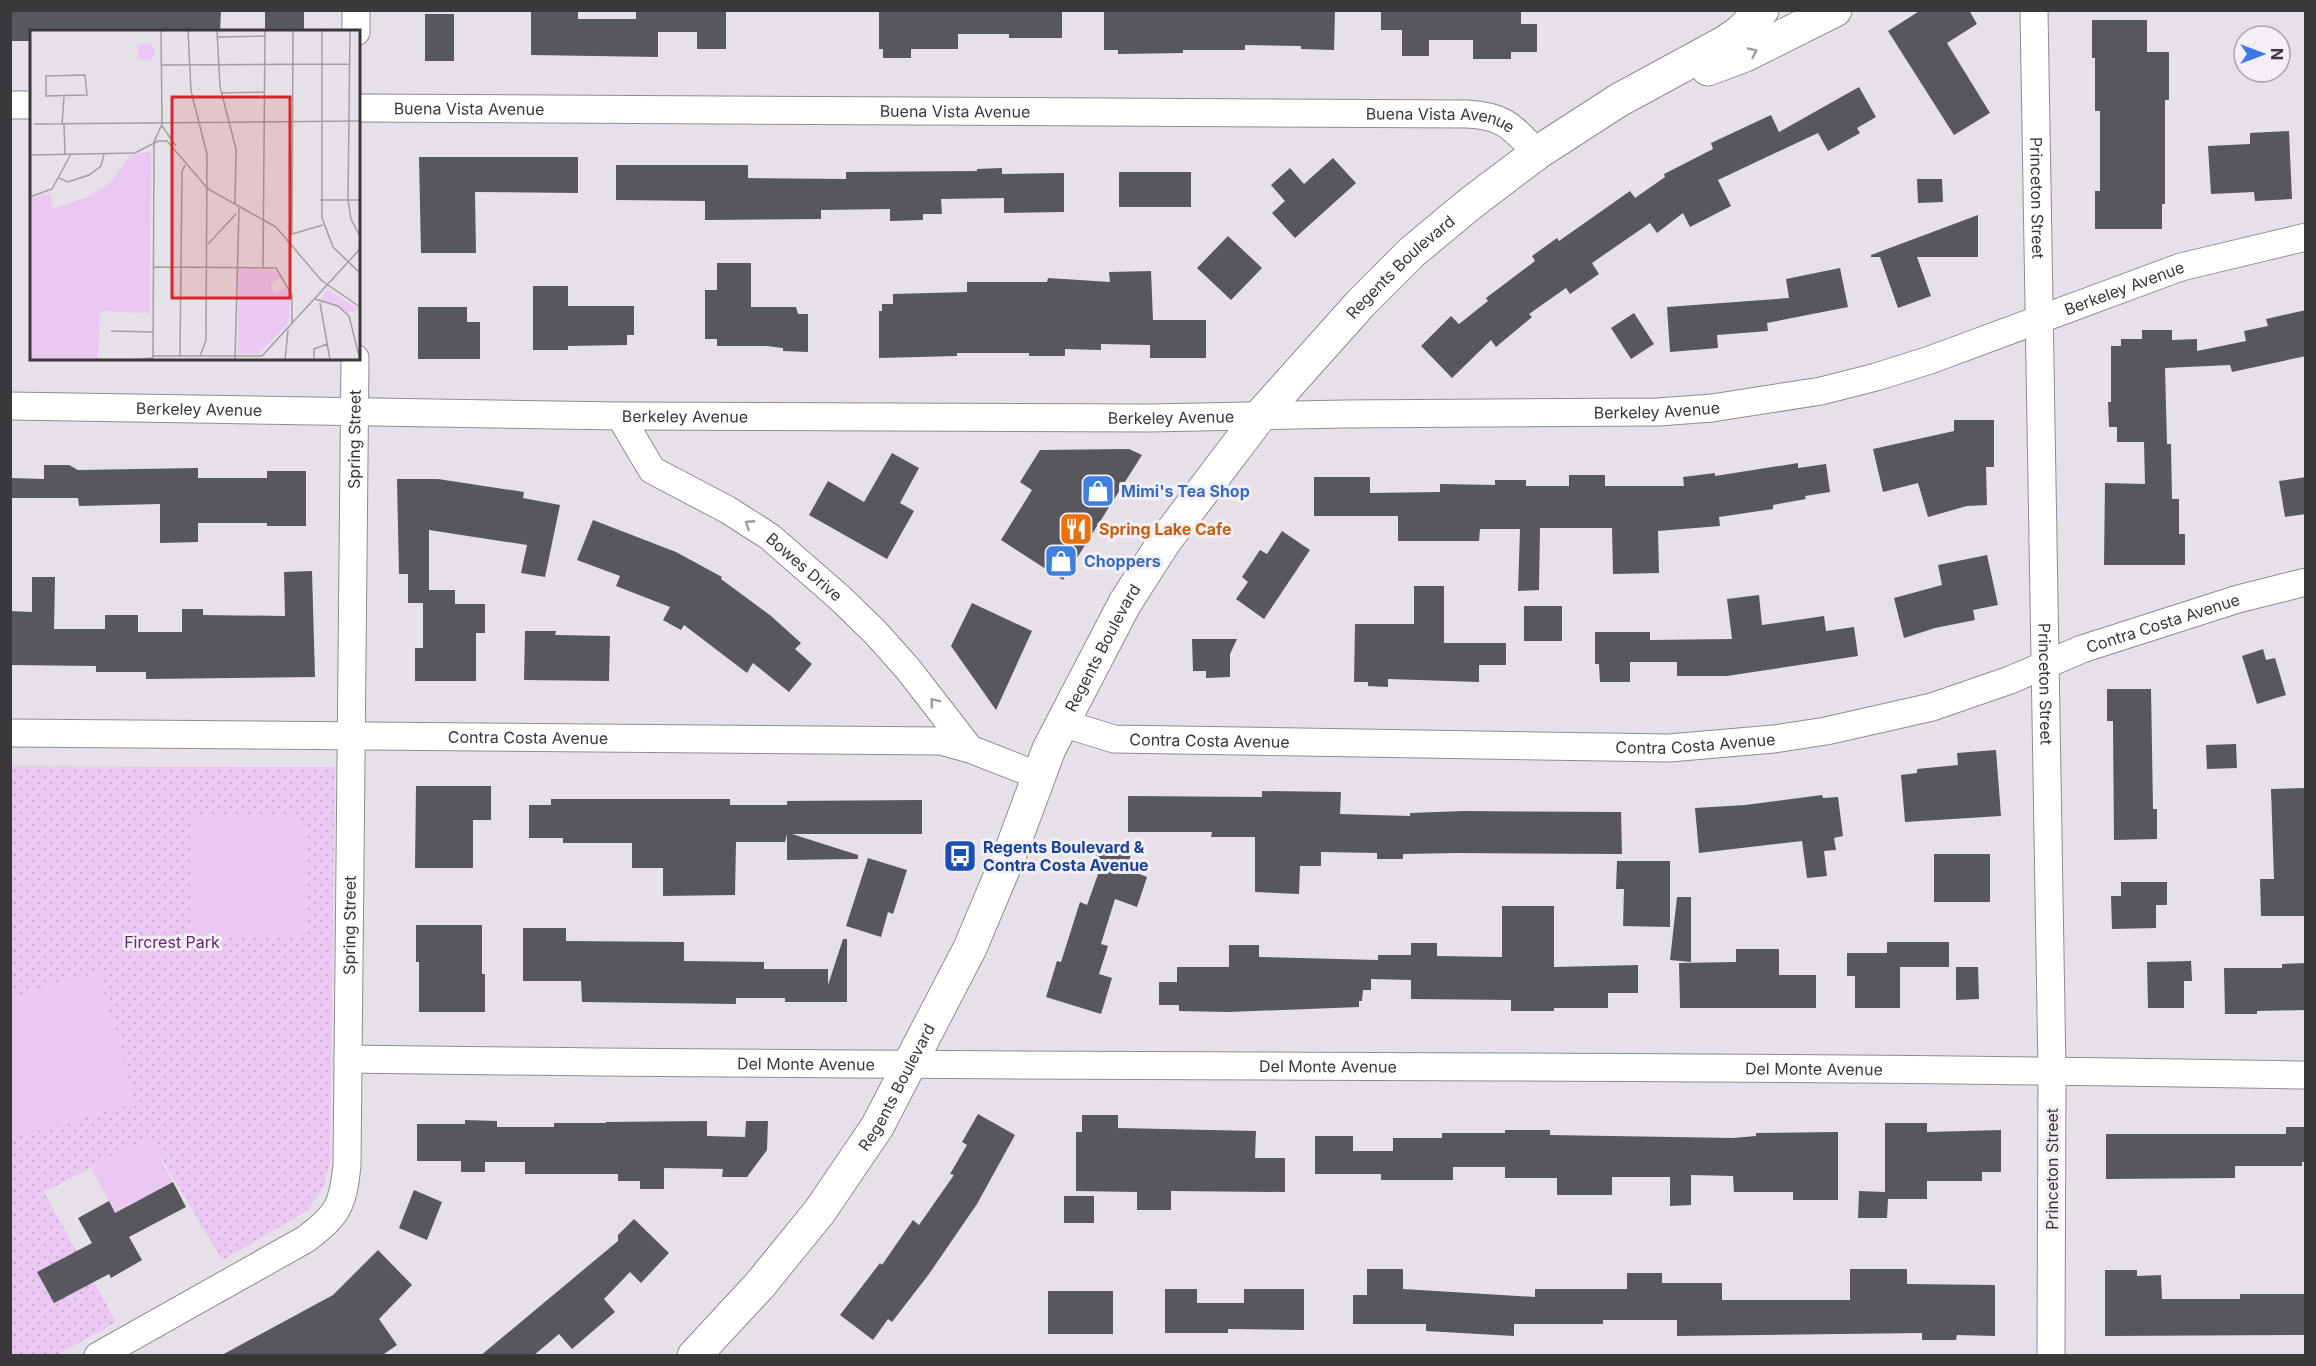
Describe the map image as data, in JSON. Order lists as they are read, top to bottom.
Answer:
{
  "streets": {
    "main road": ["Regents Boulevard"],
    "street": [
      "Buena Vista Avenue",
      "Princeton Street",
      "Berkeley Avenue",
      "Spring Street",
      "Bowes Drive",
      "Contra Costa Avenue",
      "Del Monte Avenue"
    ]
  },
  "crossings": [
    ["Buena Vista Avenue", "Regents Boulevard"],
    ["Princeton Street", "Berkeley Avenue"],
    ["Princeton Street", "Contra Costa Avenue"],
    ["Princeton Street", "Del Monte Avenue"],
    ["Regents Boulevard", "Berkeley Avenue"],
    ["Regents Boulevard", "Contra Costa Avenue"],
    ["Regents Boulevard", "Del Monte Avenue"],
    ["Berkeley Avenue", "Spring Street"],
    ["Berkeley Avenue", "Bowes Drive"],
    ["Spring Street", "Contra Costa Avenue"],
    ["Spring Street", "Del Monte Avenue"],
    ["Bowes Drive", "Contra Costa Avenue"]
  ],
  "one_way": ["Bowes Drive"],
  "parks": ["Fircrest Park"],
  "places": {
    "shop": ["Mimi's Tea Shop", "Choppers"],
    "restaurant": ["Spring Lake Cafe"],
    "bus stop": ["Regents Boulevard & Contra Costa Avenue"]
  },
  "north": "right"
}
